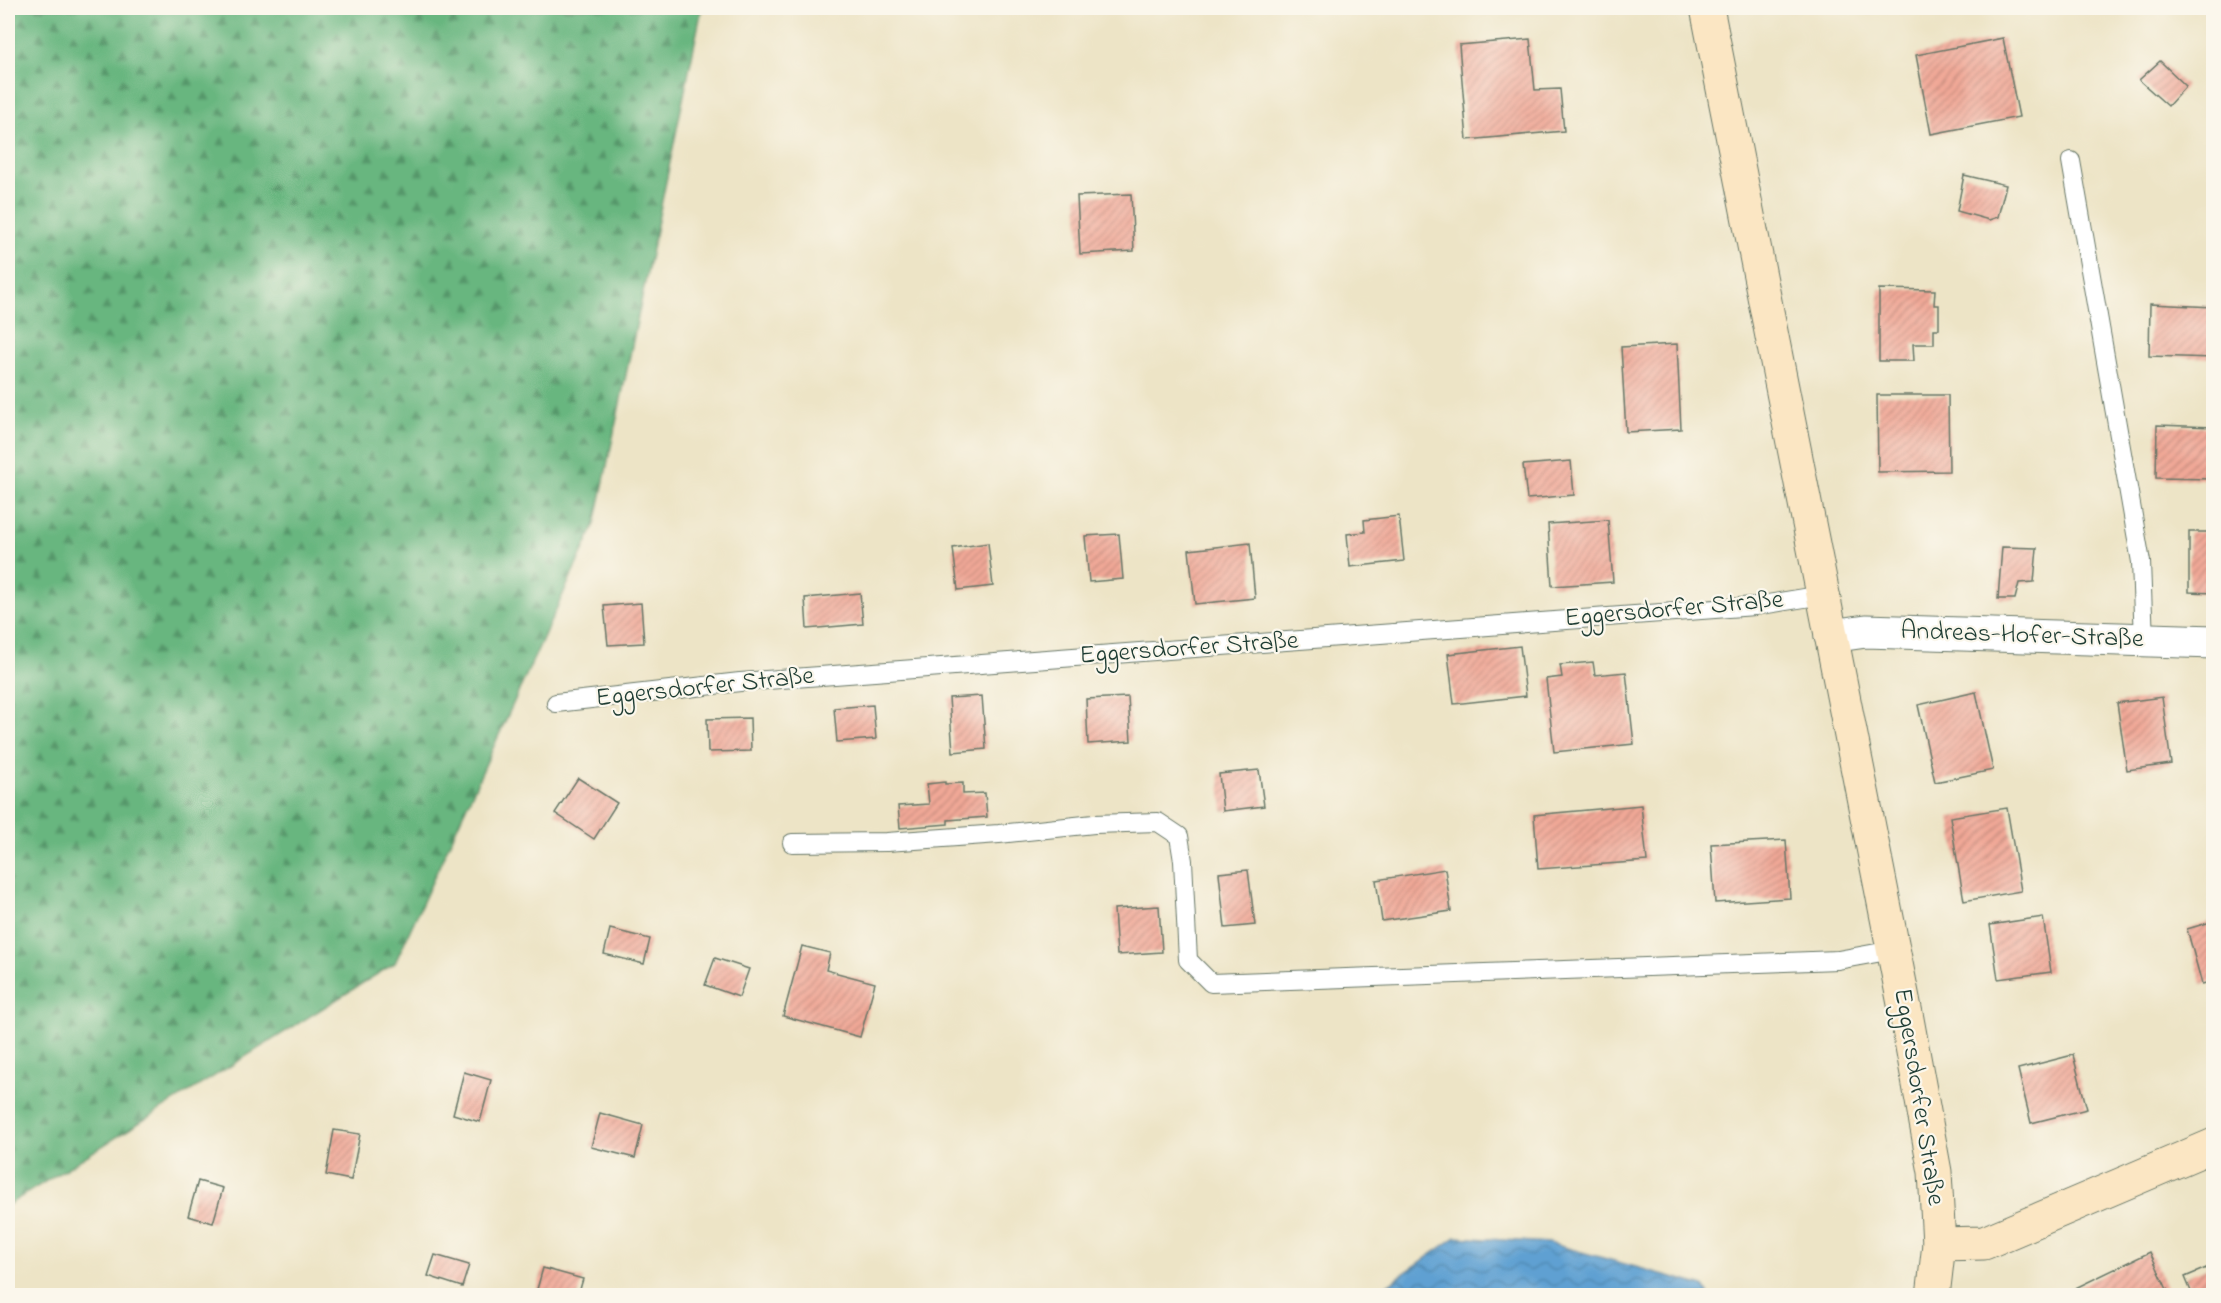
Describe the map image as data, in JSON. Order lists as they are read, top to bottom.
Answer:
{
  "streets": {
    "main road": ["Eggersdorfer Straße"],
    "street": ["Andreas-Hofer-Straße"]
  },
  "crossings": [
    ["Eggersdorfer Straße", "Andreas-Hofer-Straße"]
  ]
}
